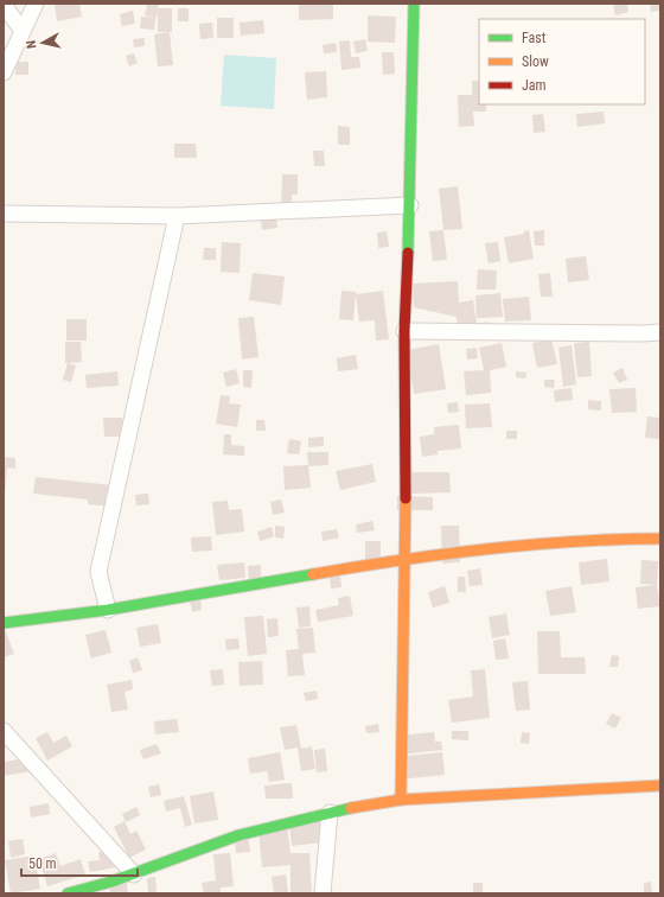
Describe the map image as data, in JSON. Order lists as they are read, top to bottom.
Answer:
{
  "legend": ["Fast", "Slow", "Jam"],
  "scale_bar": "50 m",
  "north": "left"
}
